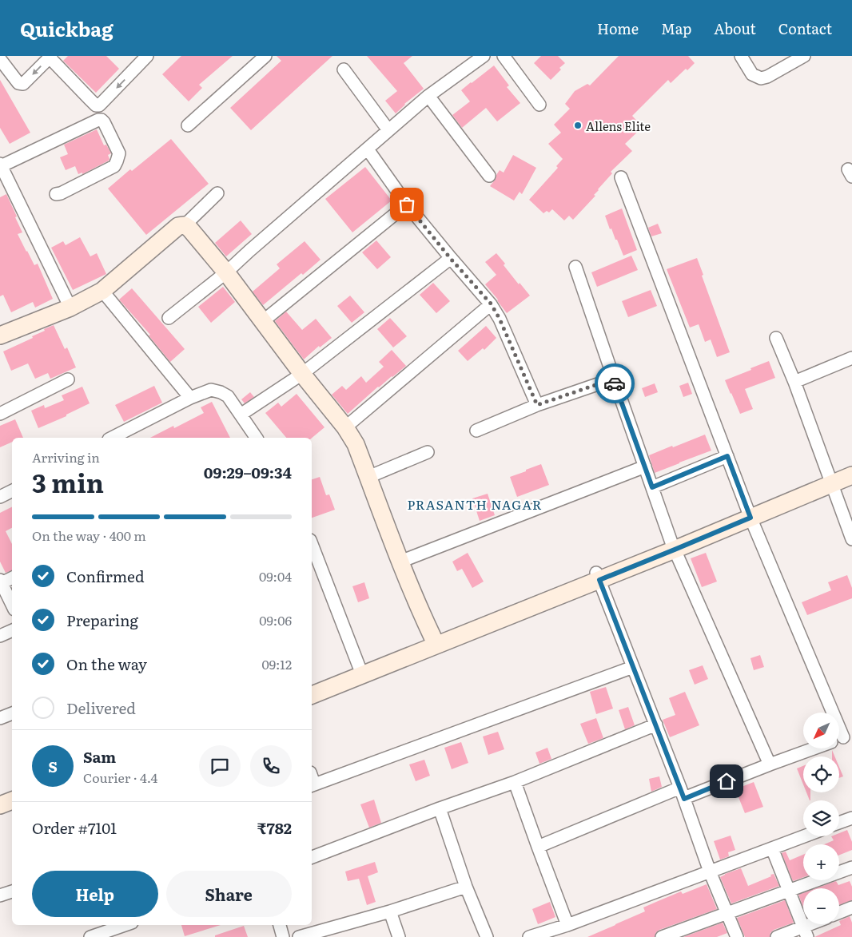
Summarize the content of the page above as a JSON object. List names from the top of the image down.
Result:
{
  "districts": ["PRASANTH NAGAR"],
  "places": ["Allens Elite"],
  "north": "bottom left",
  "page": {
    "header": "Quickbag",
    "nav": [
      "Home",
      "Map",
      "About",
      "Contact"
    ],
    "heading": ["3 min", "Arriving in", "09:29–09:34"],
    "panel": [
      "Sam",
      "Courier · 4.4",
      "Order #7101",
      "₹782"
    ],
    "bar": "On the way · 400 m",
    "list": [
      ["Confirmed", "09:04"],
      ["Preparing", "09:06"],
      ["On the way", "09:12"],
      "Delivered"
    ],
    "map_buttons": ["+", "−"],
    "round": "S",
    "buttons": ["Help", "Share"]
  }
}
